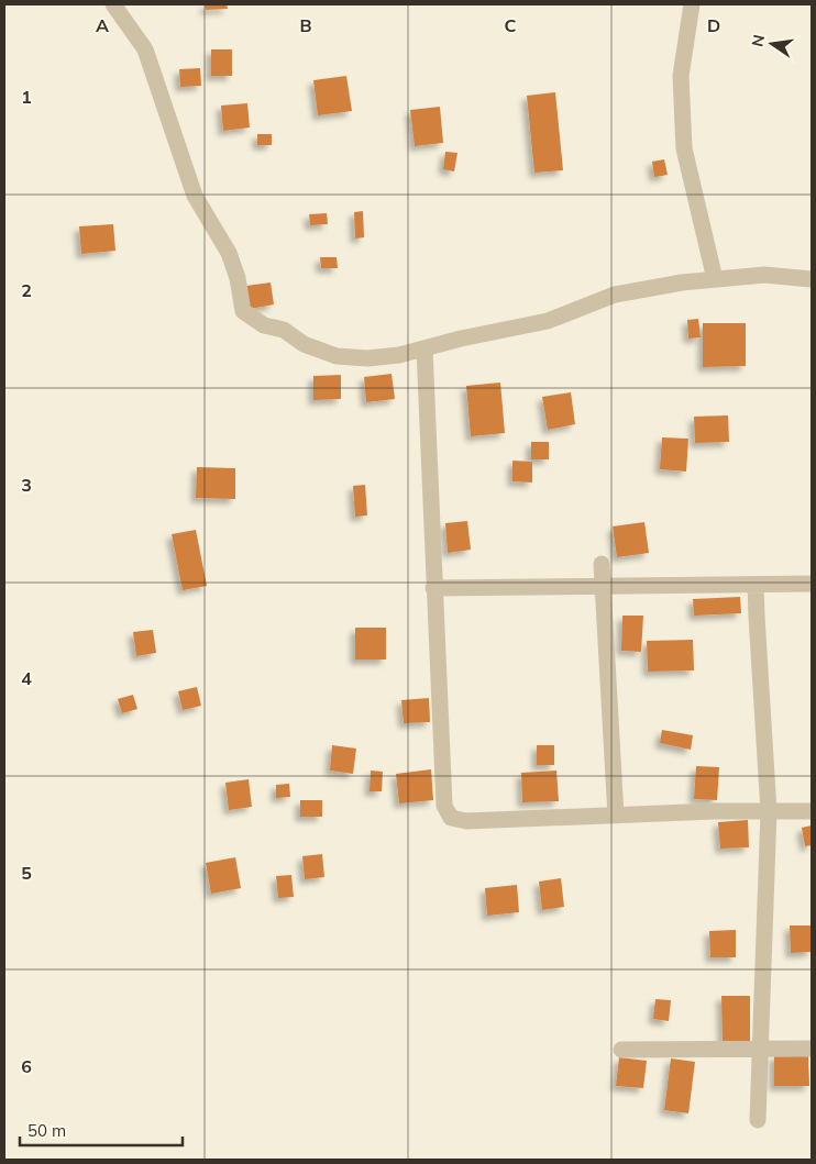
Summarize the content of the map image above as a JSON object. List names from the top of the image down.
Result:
{
  "scale_bar": "50 m",
  "north": "left",
  "grid": {
    "columns": [
      "A",
      "B",
      "C",
      "D"
    ],
    "rows": [
      "1",
      "2",
      "3",
      "4",
      "5",
      "6"
    ]
  }
}
